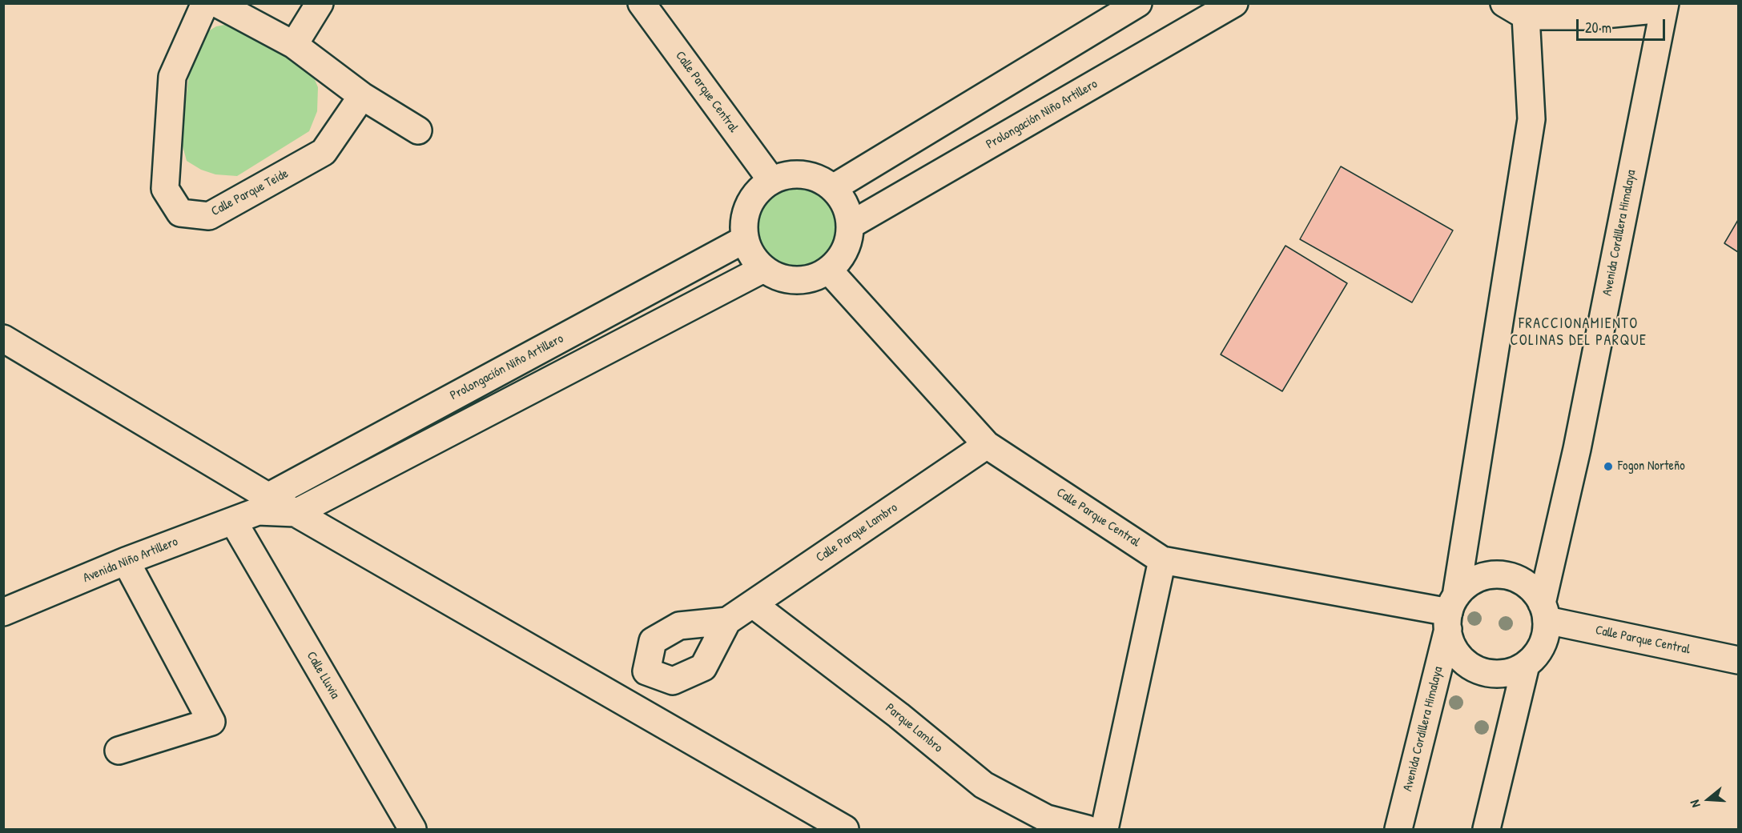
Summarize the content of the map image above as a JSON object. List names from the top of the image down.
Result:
{
  "streets": {
    "street": [
      "Calle Parque Central",
      "Prolongación Niño Artillero",
      "Calle Parque Teide",
      "Avenida Cordillera Himalaya",
      "Calle Parque Lambro",
      "Avenida Niño Artillero",
      "Calle Lluvia",
      "Parque Lambro"
    ]
  },
  "crossings": [
    ["Calle Parque Central", "Prolongación Niño Artillero"],
    ["Calle Parque Central", "Avenida Cordillera Himalaya"],
    ["Calle Parque Central", "Calle Parque Lambro"],
    ["Prolongación Niño Artillero", "Avenida Niño Artillero"],
    ["Calle Parque Lambro", "Parque Lambro"],
    ["Avenida Niño Artillero", "Calle Lluvia"]
  ],
  "districts": ["FRACCIONAMIENTO COLINAS DEL PARQUE"],
  "places": ["Fogon Norteño"],
  "scale_bar": "20 m",
  "north": "left"
}
